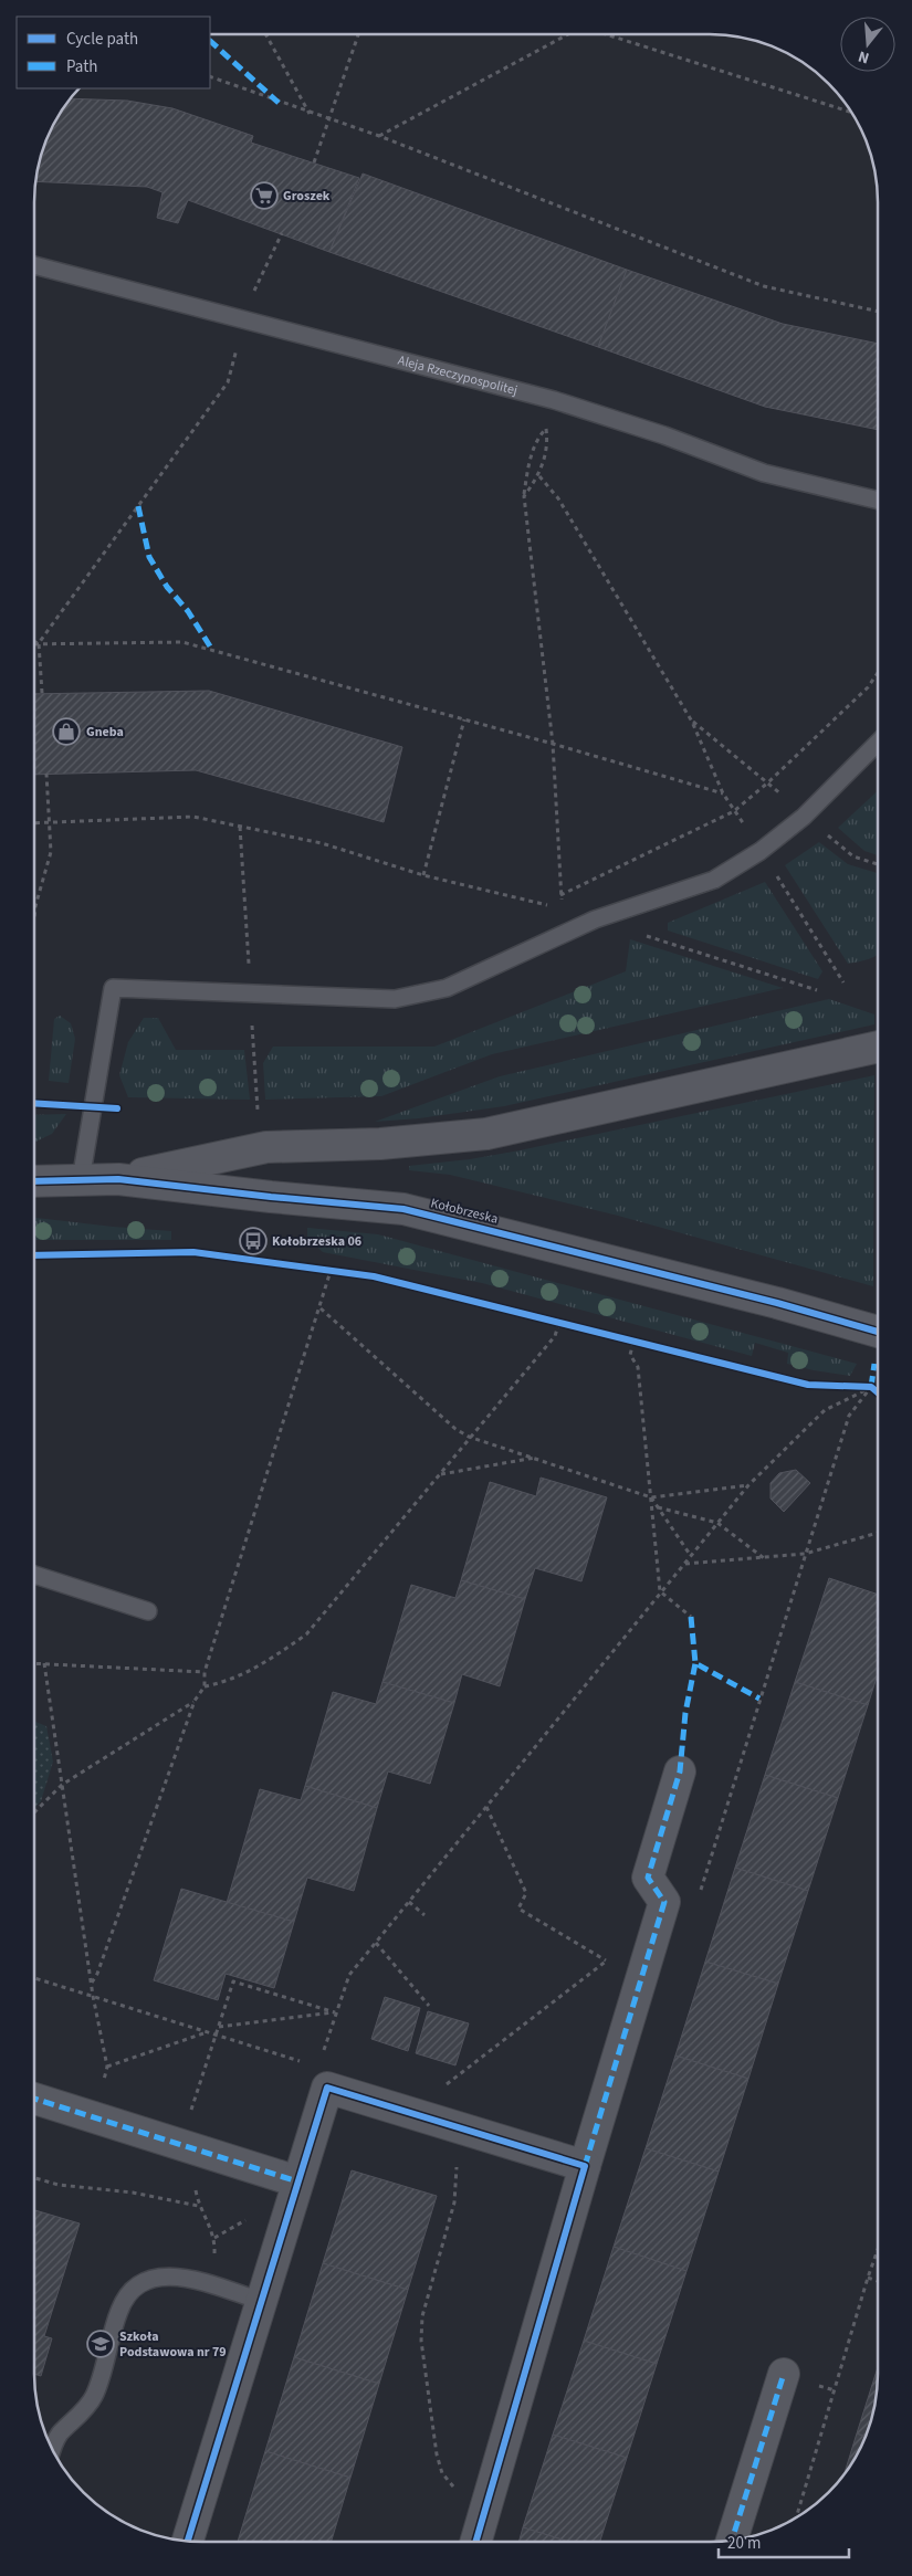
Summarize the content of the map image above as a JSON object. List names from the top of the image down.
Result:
{
  "streets": {
    "street": ["Kołobrzeska"],
    "lane": ["Aleja Rzeczypospolitej"]
  },
  "places": {
    "supermarket": ["Groszek"],
    "shop": ["Gneba"],
    "bus stop": ["Kołobrzeska 06"],
    "school or university": ["Szkoła Podstawowa nr 79"]
  },
  "legend": ["Cycle path", "Path"],
  "scale_bar": "20 m",
  "north": "bottom"
}
